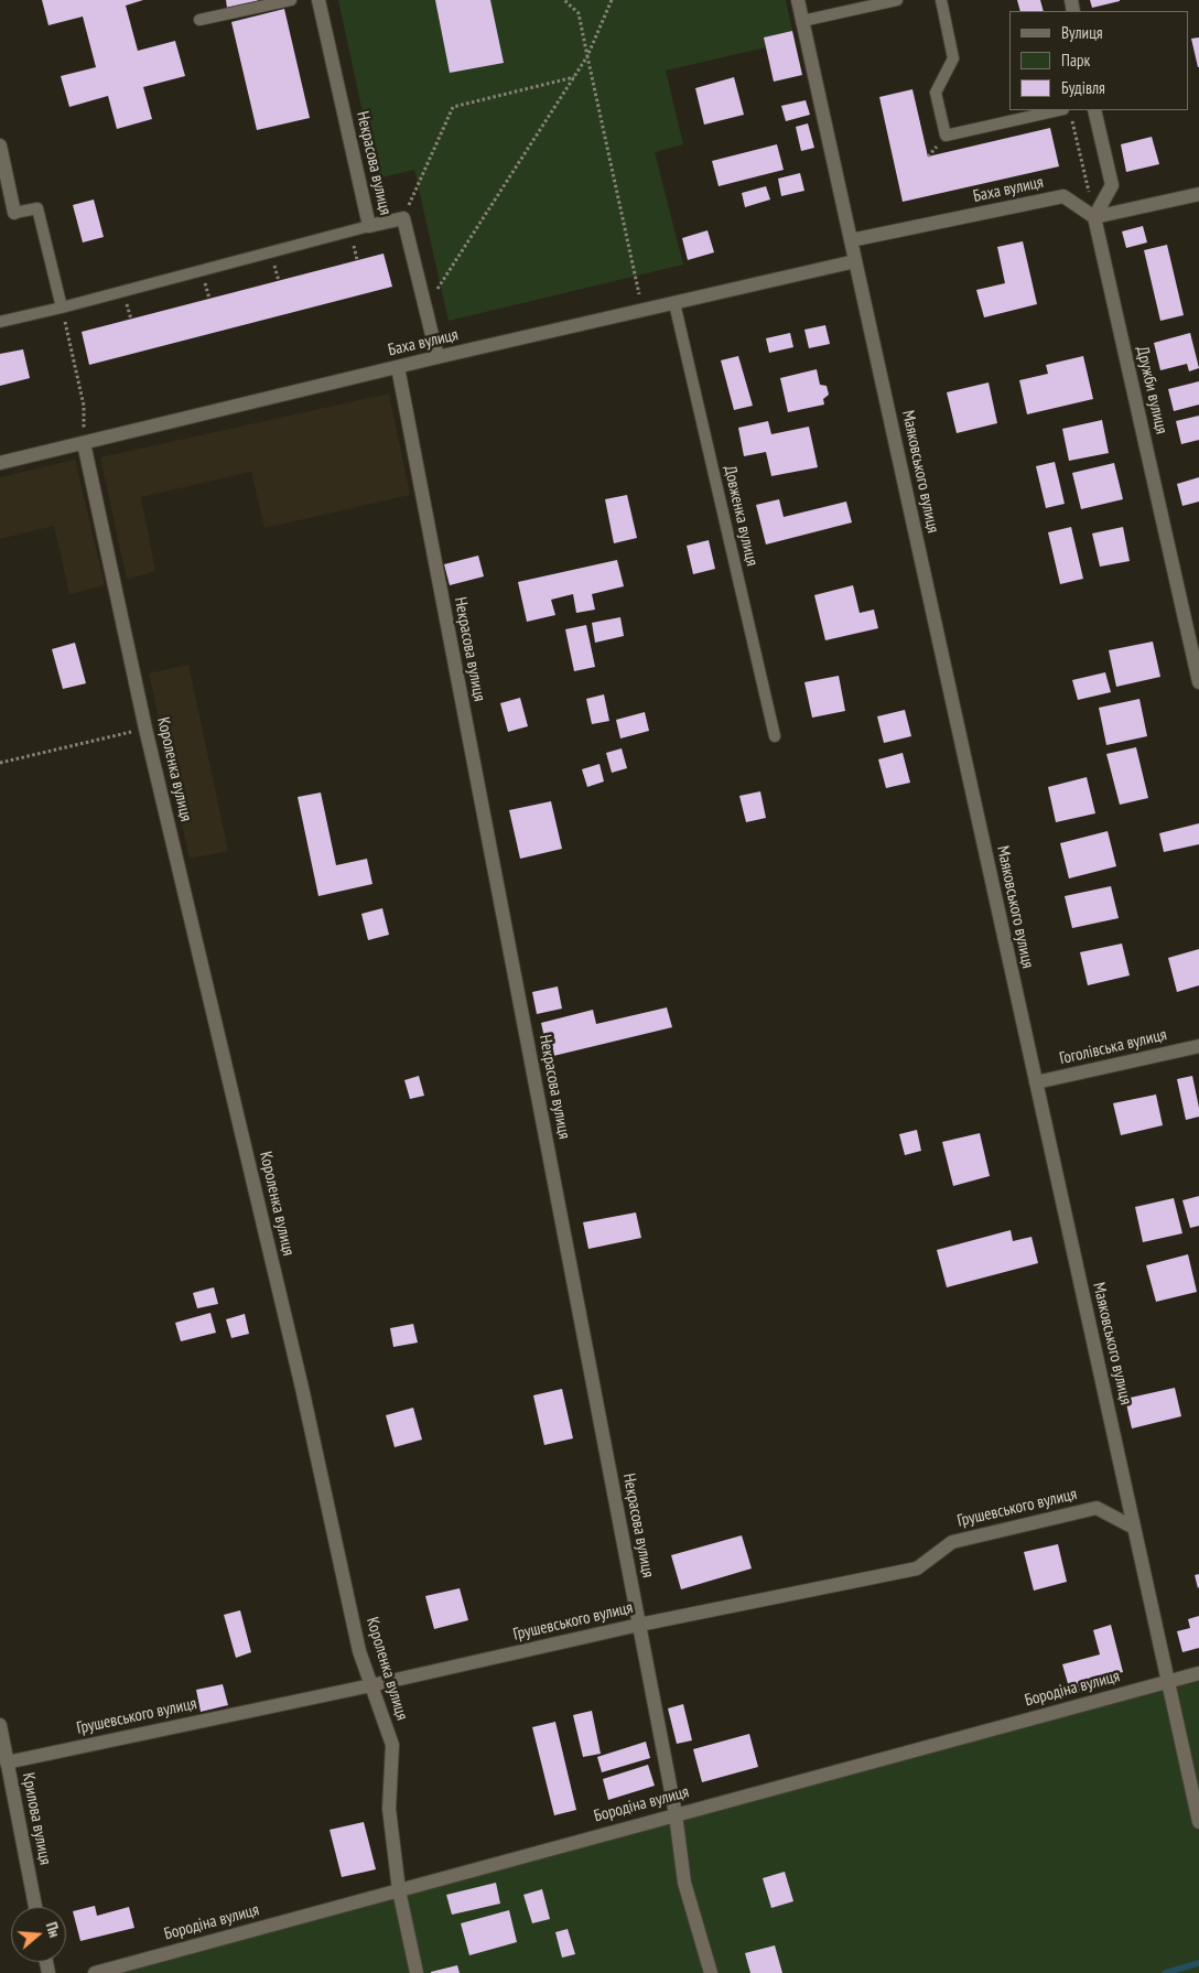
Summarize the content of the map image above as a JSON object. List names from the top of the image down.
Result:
{
  "streets": {
    "street": [
      "Некрасова вулиця",
      "Баха вулиця",
      "Дружби вулиця",
      "Маяковського вулиця",
      "Короленка вулиця",
      "Гоголівська вулиця",
      "Грушевського вулиця",
      "Бородіна вулиця",
      "Крилова вулиця"
    ],
    "lane": ["Довженка вулиця"]
  },
  "crossings": [
    ["Некрасова вулиця", "Баха вулиця"],
    ["Некрасова вулиця", "Грушевського вулиця"],
    ["Некрасова вулиця", "Бородіна вулиця"],
    ["Баха вулиця", "Дружби вулиця"],
    ["Баха вулиця", "Маяковського вулиця"],
    ["Баха вулиця", "Довженка вулиця"],
    ["Баха вулиця", "Короленка вулиця"],
    ["Маяковського вулиця", "Гоголівська вулиця"],
    ["Маяковського вулиця", "Грушевського вулиця"],
    ["Маяковського вулиця", "Бородіна вулиця"],
    ["Короленка вулиця", "Грушевського вулиця"],
    ["Короленка вулиця", "Бородіна вулиця"],
    ["Грушевського вулиця", "Крилова вулиця"]
  ],
  "legend": ["Вулиця", "Парк", "Будівля"],
  "north": "right"
}
